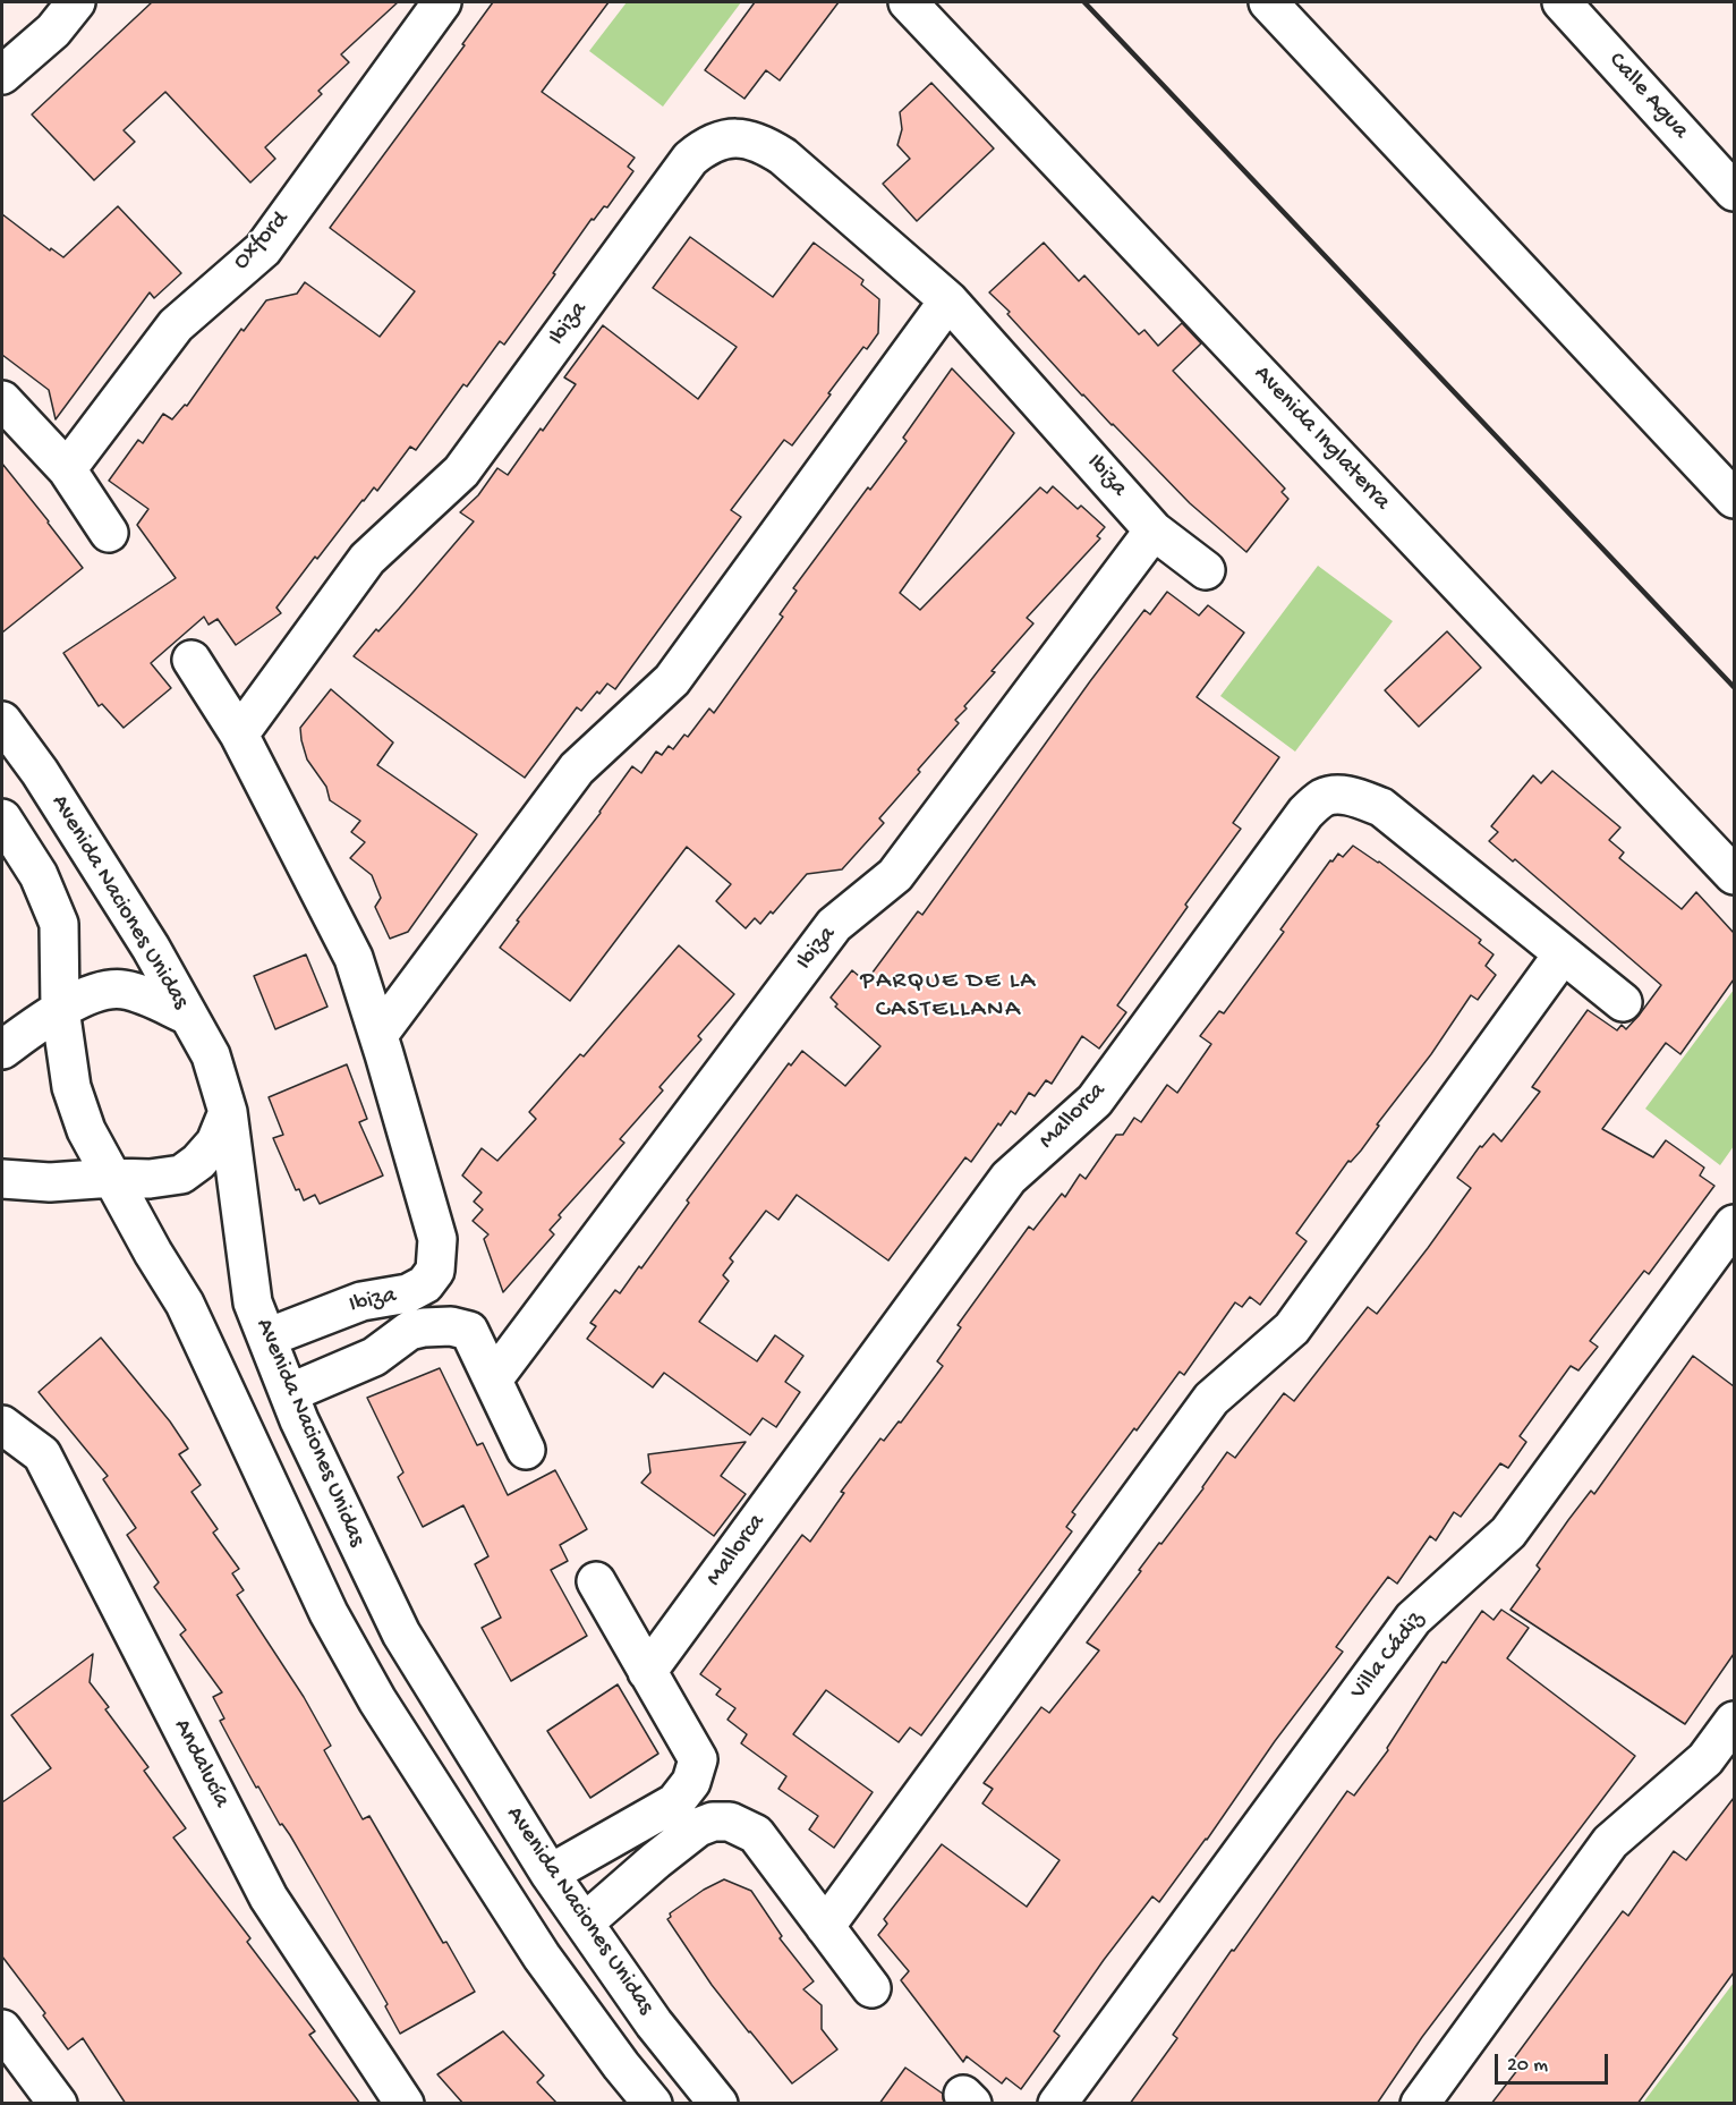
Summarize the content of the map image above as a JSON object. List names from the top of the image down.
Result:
{
  "streets": {
    "street": [
      "Calle Agua",
      "Oxford",
      "Ibiza",
      "Avenida Inglaterra",
      "Avenida Naciones Unidas",
      "Mallorca",
      "Villa Cádiz",
      "Andalucía"
    ]
  },
  "crossings": [
    ["Ibiza", "Avenida Naciones Unidas"]
  ],
  "districts": ["PARQUE DE LA CASTELLANA"],
  "scale_bar": "20 m"
}
